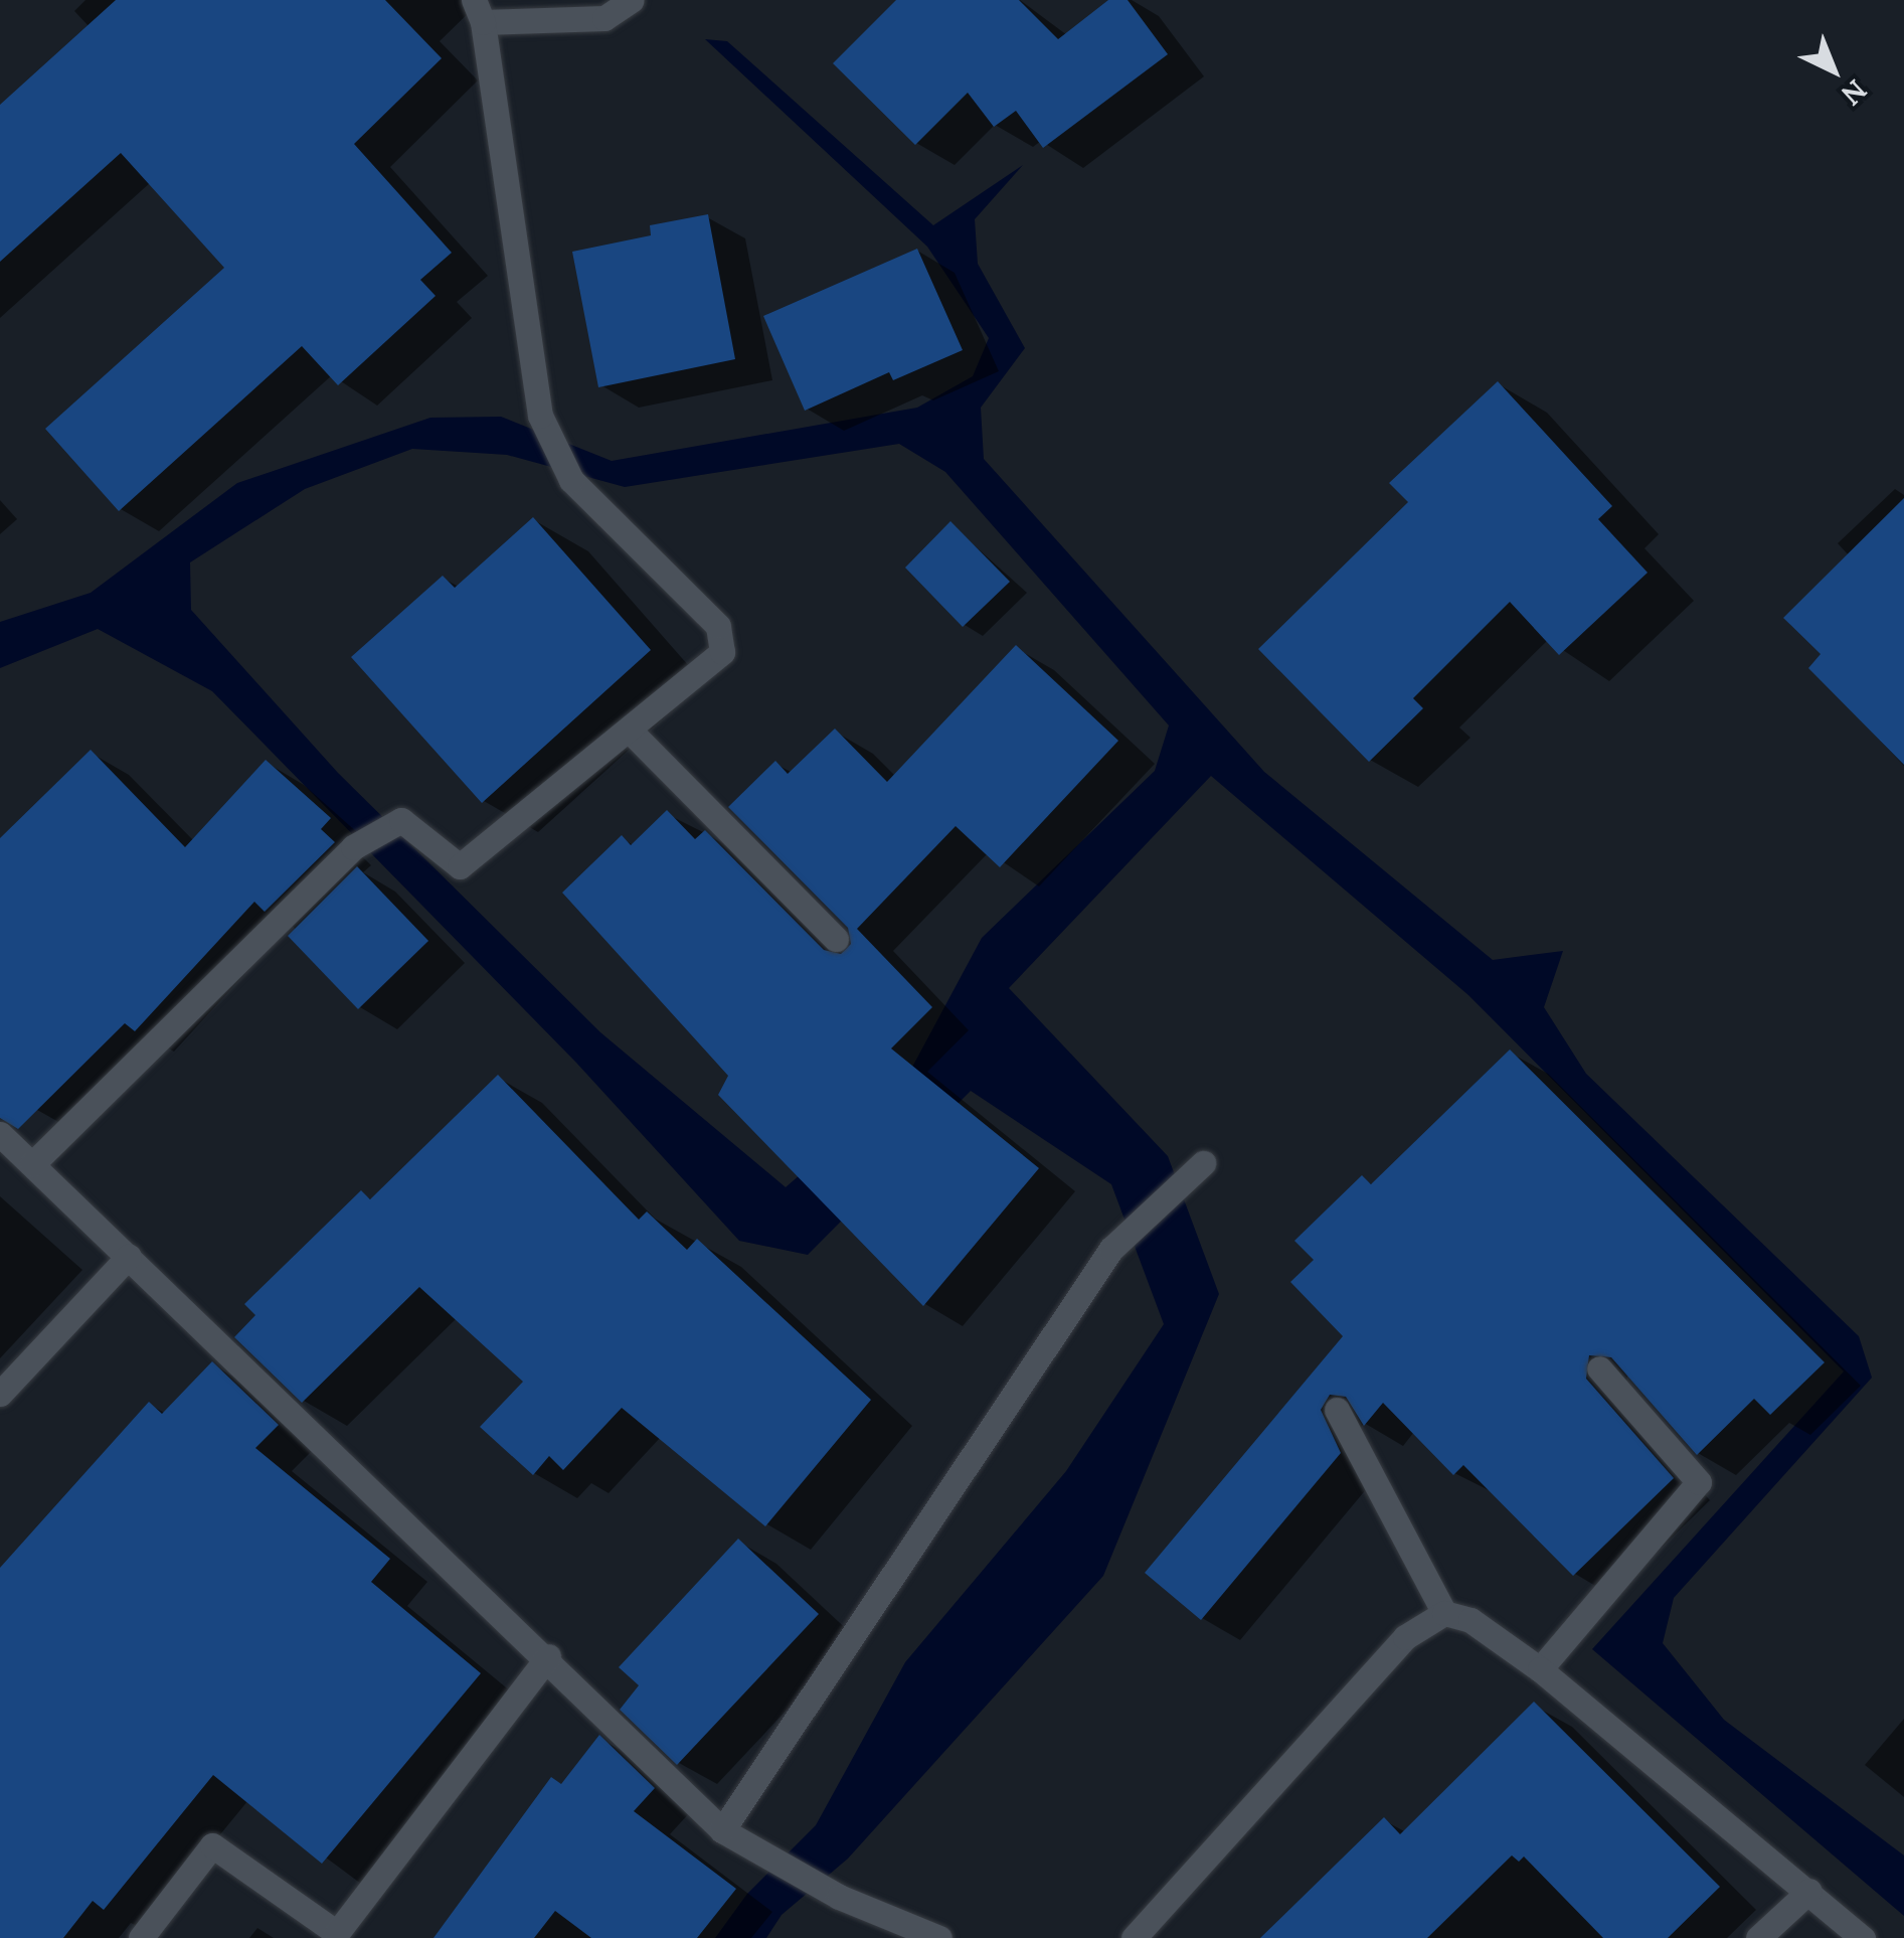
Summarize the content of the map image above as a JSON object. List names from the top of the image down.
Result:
{
  "north": "bottom right"
}
